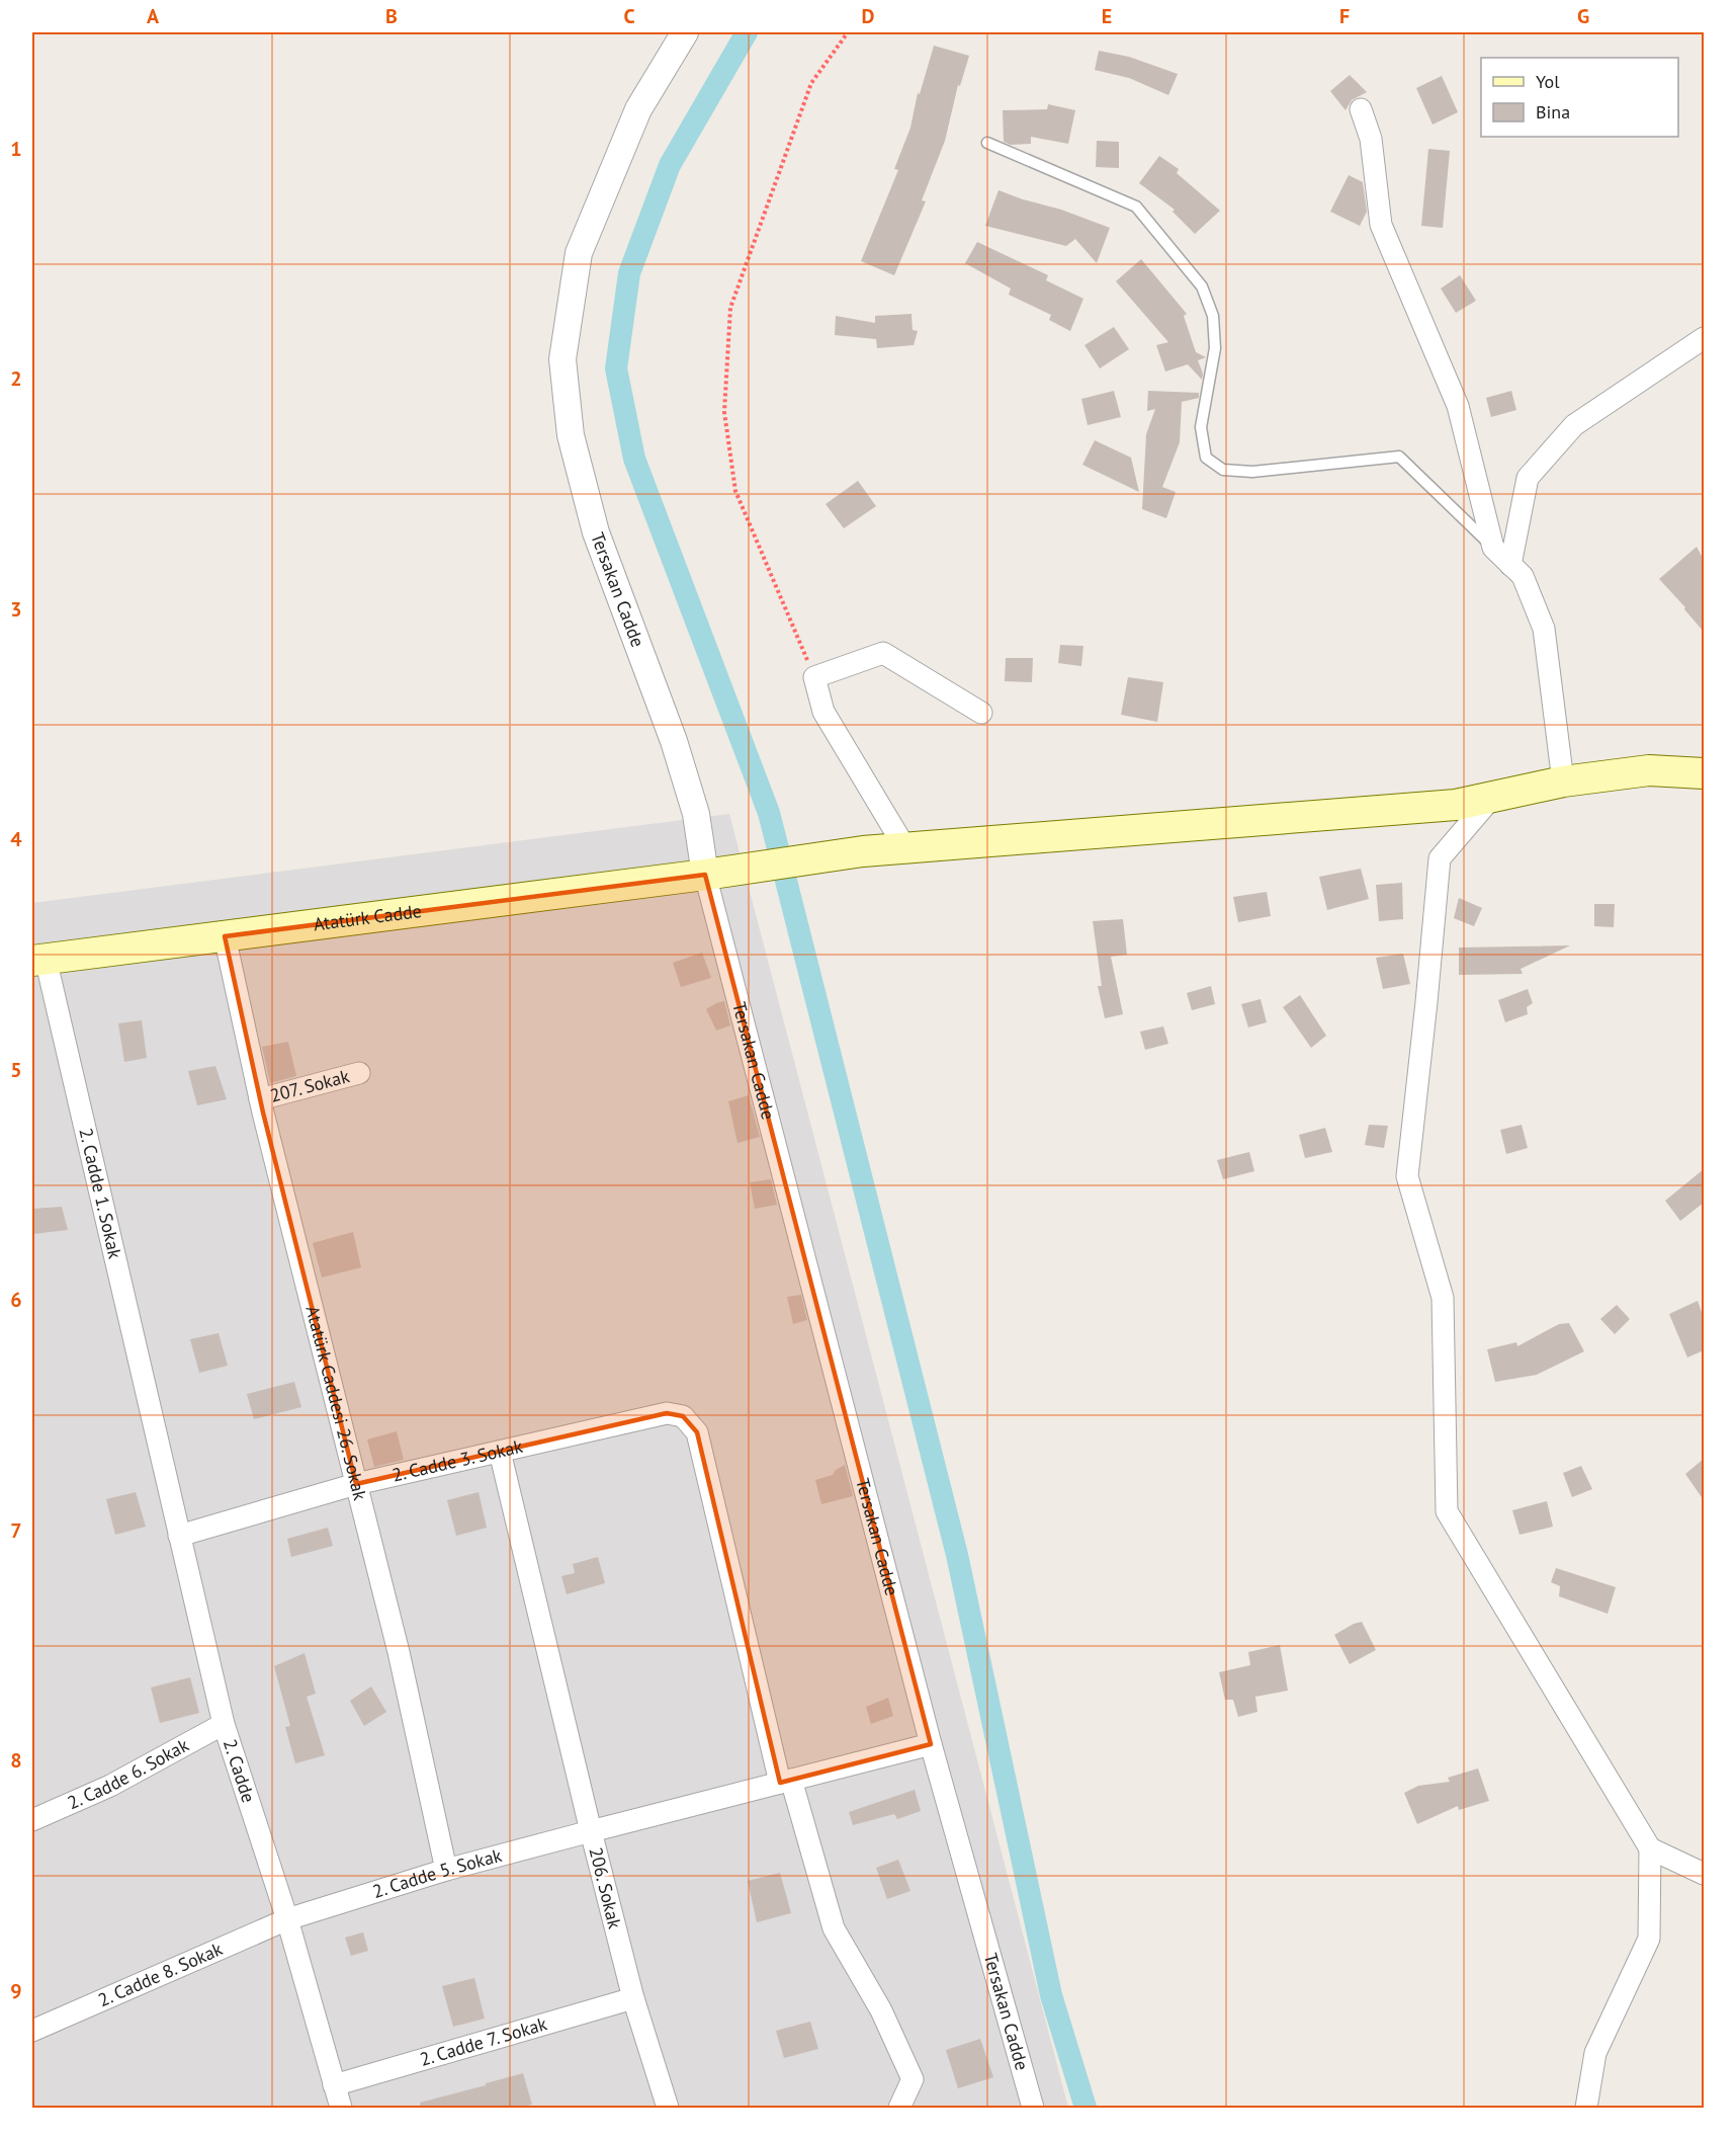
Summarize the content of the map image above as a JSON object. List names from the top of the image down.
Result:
{
  "streets": {
    "main road": ["Atatürk Cadde"],
    "street": [
      "Tersakan Cadde",
      "207. Sokak",
      "2. Cadde 1. Sokak",
      "Atatürk Caddesi 26. Sokak",
      "2. Cadde 3. Sokak",
      "2. Cadde",
      "2. Cadde 6. Sokak",
      "2. Cadde 5. Sokak",
      "206. Sokak",
      "2. Cadde 8. Sokak",
      "2. Cadde 7. Sokak"
    ]
  },
  "crossings": [
    ["Tersakan Cadde", "Atatürk Cadde"],
    ["Tersakan Cadde", "206. Sokak"],
    ["Atatürk Cadde", "2. Cadde 1. Sokak"],
    ["Atatürk Cadde", "Atatürk Caddesi 26. Sokak"],
    ["207. Sokak", "Atatürk Caddesi 26. Sokak"],
    ["2. Cadde 1. Sokak", "2. Cadde"],
    ["Atatürk Caddesi 26. Sokak", "2. Cadde 3. Sokak"],
    ["Atatürk Caddesi 26. Sokak", "2. Cadde 5. Sokak"],
    ["2. Cadde 3. Sokak", "2. Cadde"],
    ["2. Cadde 3. Sokak", "206. Sokak"],
    ["2. Cadde", "2. Cadde 6. Sokak"],
    ["2. Cadde", "2. Cadde 5. Sokak"],
    ["2. Cadde", "2. Cadde 8. Sokak"],
    ["2. Cadde", "2. Cadde 7. Sokak"],
    ["2. Cadde 5. Sokak", "206. Sokak"],
    ["2. Cadde 5. Sokak", "2. Cadde 8. Sokak"],
    ["206. Sokak", "2. Cadde 7. Sokak"]
  ],
  "legend": ["Yol", "Bina"],
  "grid": {
    "columns": [
      "A",
      "B",
      "C",
      "D",
      "E",
      "F",
      "G"
    ],
    "rows": [
      "1",
      "2",
      "3",
      "4",
      "5",
      "6",
      "7",
      "8",
      "9"
    ]
  }
}
